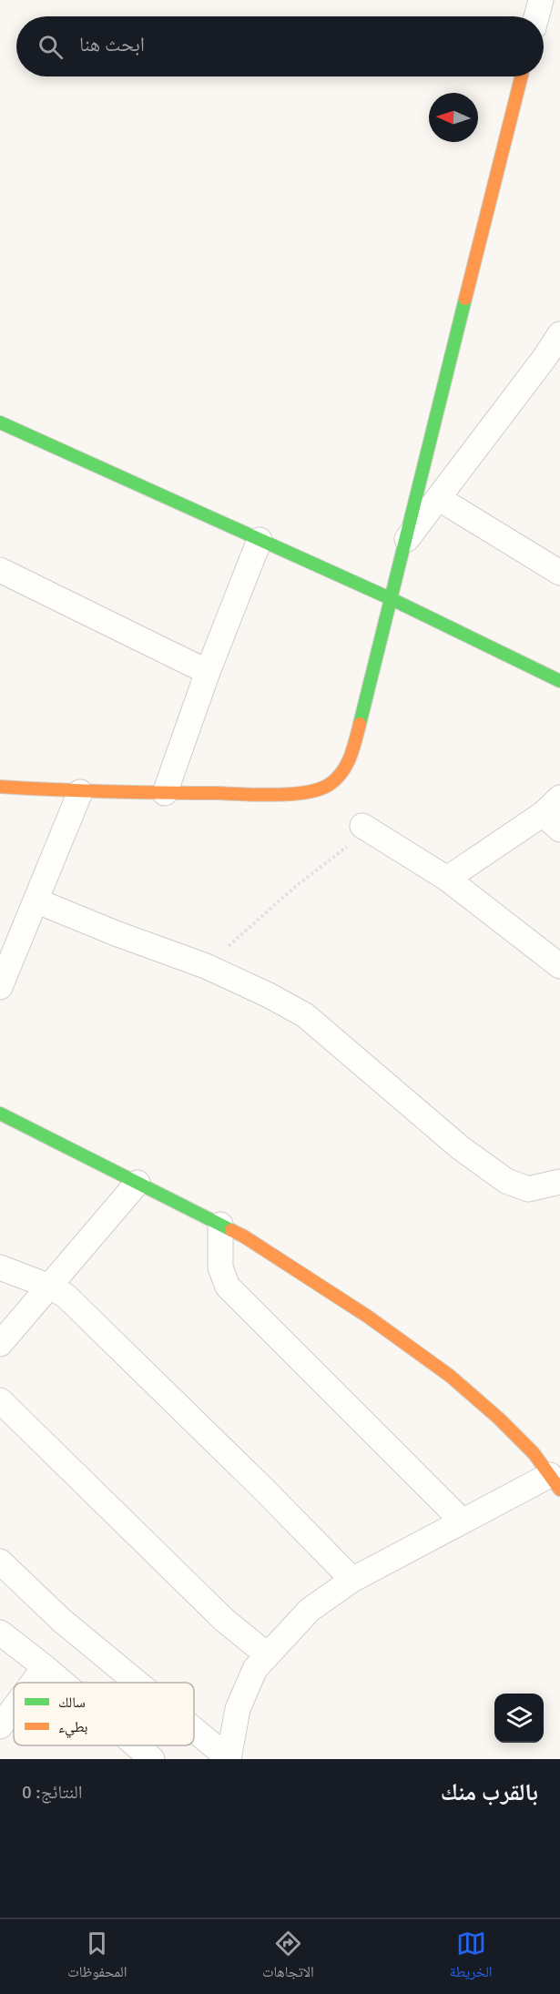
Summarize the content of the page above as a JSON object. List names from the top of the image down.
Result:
{
  "legend": ["سالك", "بطيء"],
  "north": "left",
  "page": {
    "search": "ابحث هنا",
    "heading": ["بالقرب منك", "النتائج: 0"],
    "nav": ["الخريطة", "الاتجاهات", "المحفوظات"]
  }
}
